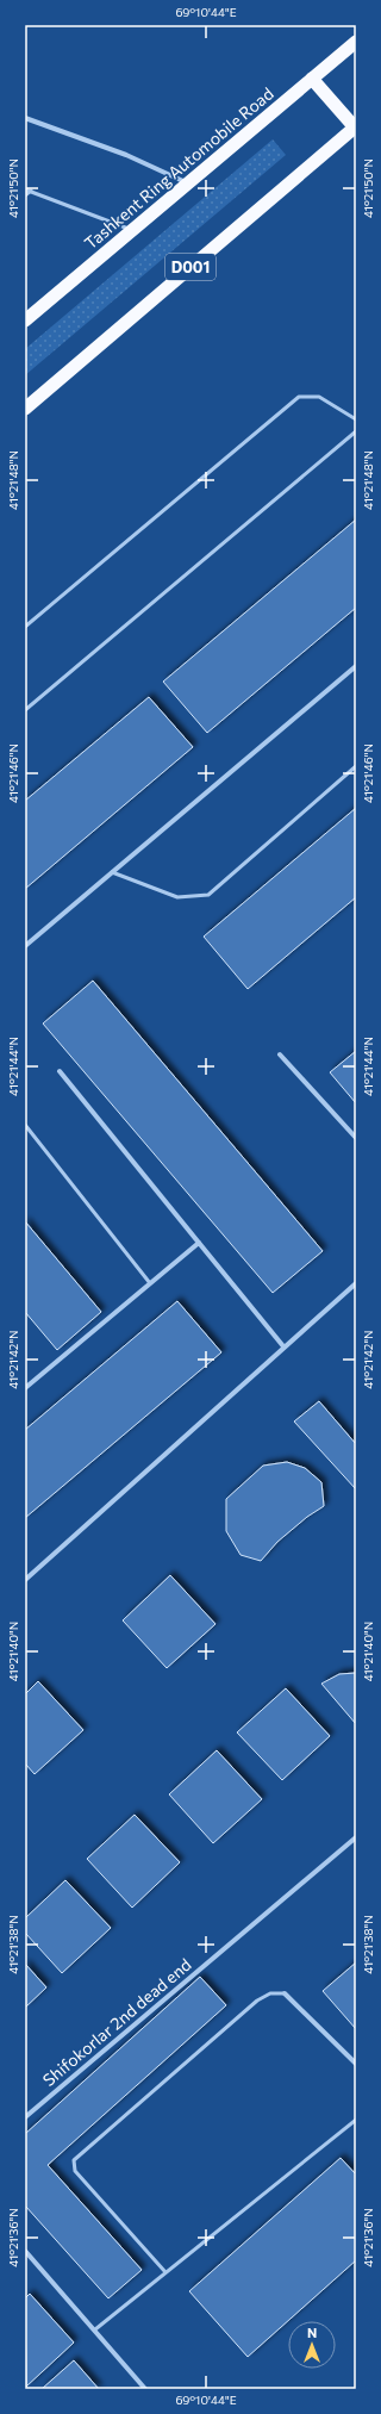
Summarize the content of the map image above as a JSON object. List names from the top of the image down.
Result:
{
  "streets": {
    "highway": ["Tashkent Ring Automobile Road", "D001"],
    "street": ["Shifokorlar 2nd dead end"]
  },
  "north": "top",
  "coordinates": [
    "69°10'44\"E",
    "41°21'50\"N",
    "41°21'48\"N",
    "41°21'46\"N",
    "41°21'44\"N",
    "41°21'42\"N",
    "41°21'40\"N",
    "41°21'38\"N",
    "41°21'36\"N"
  ]
}
